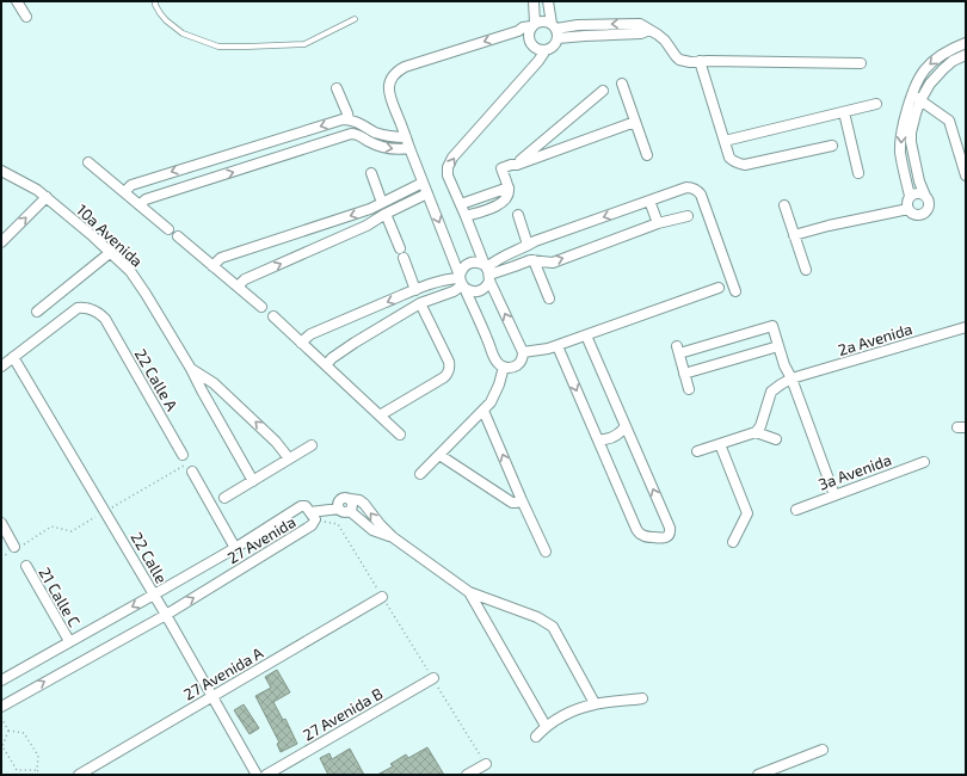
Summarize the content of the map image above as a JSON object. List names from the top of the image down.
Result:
{
  "streets": {
    "street": [
      "10a Avenida",
      "2a Avenida",
      "22 Calle A",
      "3a Avenida",
      "27 Avenida",
      "22 Calle",
      "21 Calle C",
      "27 Avenida A",
      "27 Avenida B"
    ]
  },
  "crossings": [
    ["22 Calle A", "22 Calle"],
    ["27 Avenida", "22 Calle"],
    ["27 Avenida", "21 Calle C"],
    ["22 Calle", "27 Avenida A"]
  ]
}
